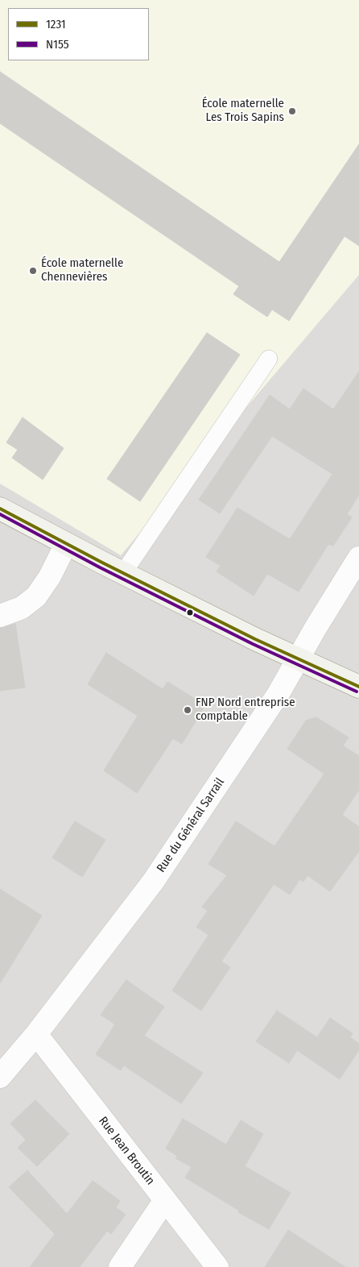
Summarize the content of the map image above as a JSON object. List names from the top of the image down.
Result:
{
  "streets": {
    "street": ["Rue du Général Sarrail", "Rue Jean Broutin"]
  },
  "crossings": [
    ["Rue du Général Sarrail", "Rue Jean Broutin"]
  ],
  "places": ["École maternelle Les Trois Sapins", "École maternelle Chennevières", "FNP Nord entreprise comptable"],
  "lines": ["transit line 1231", "transit line N155"],
  "legend": ["1231", "N155"]
}
